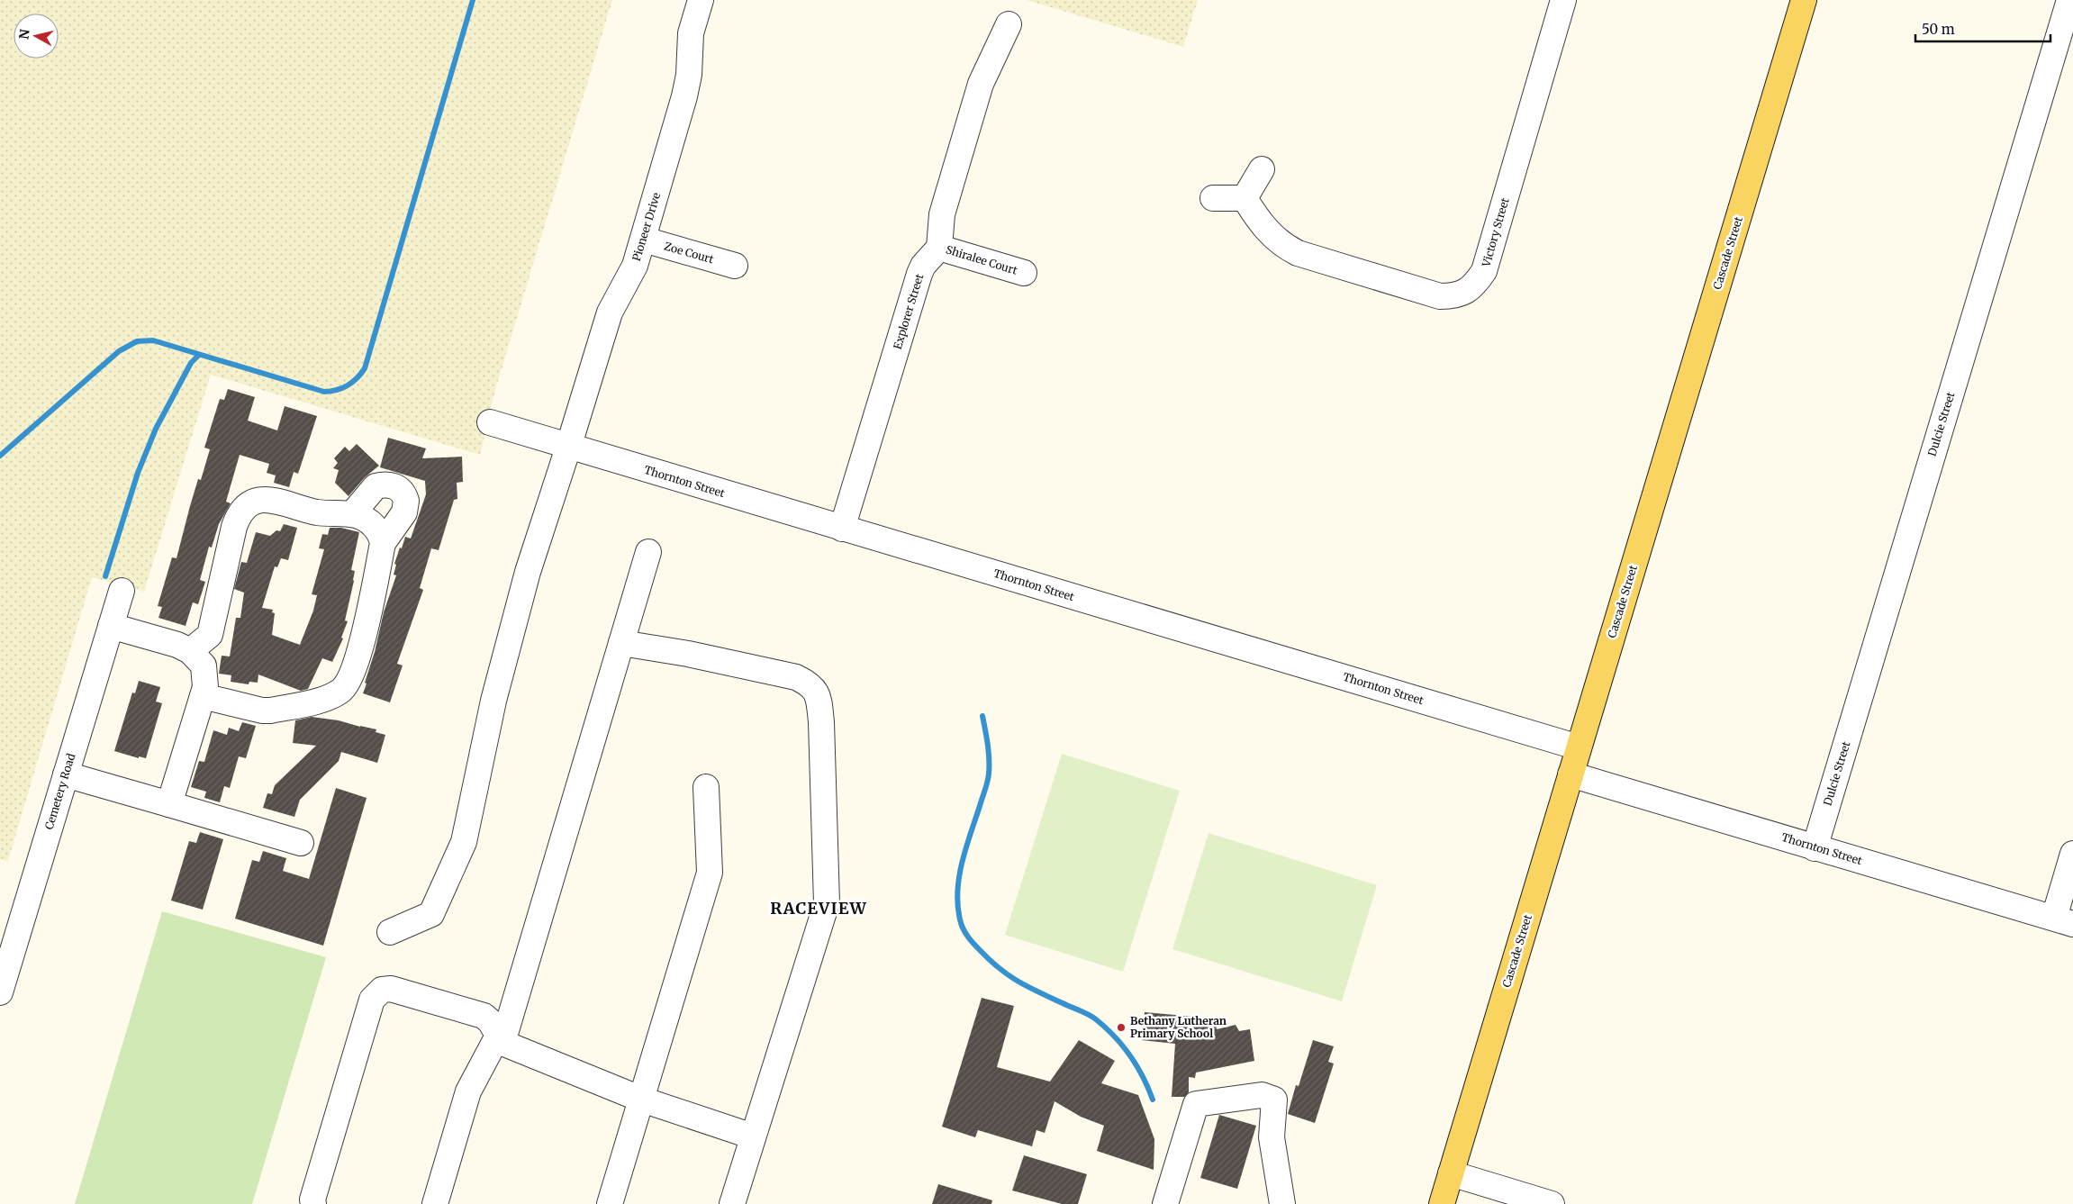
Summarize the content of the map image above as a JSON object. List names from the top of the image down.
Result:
{
  "streets": {
    "main road": ["Cascade Street"],
    "street": [
      "Pioneer Drive",
      "Victory Street",
      "Zoe Court",
      "Shiralee Court",
      "Explorer Street",
      "Dulcie Street",
      "Thornton Street",
      "Cemetery Road"
    ]
  },
  "crossings": [
    ["Pioneer Drive", "Zoe Court"],
    ["Pioneer Drive", "Thornton Street"],
    ["Cascade Street", "Thornton Street"],
    ["Shiralee Court", "Explorer Street"],
    ["Explorer Street", "Thornton Street"],
    ["Dulcie Street", "Thornton Street"]
  ],
  "districts": ["RACEVIEW"],
  "places": ["Bethany Lutheran Primary School"],
  "scale_bar": "50 m",
  "north": "left"
}
